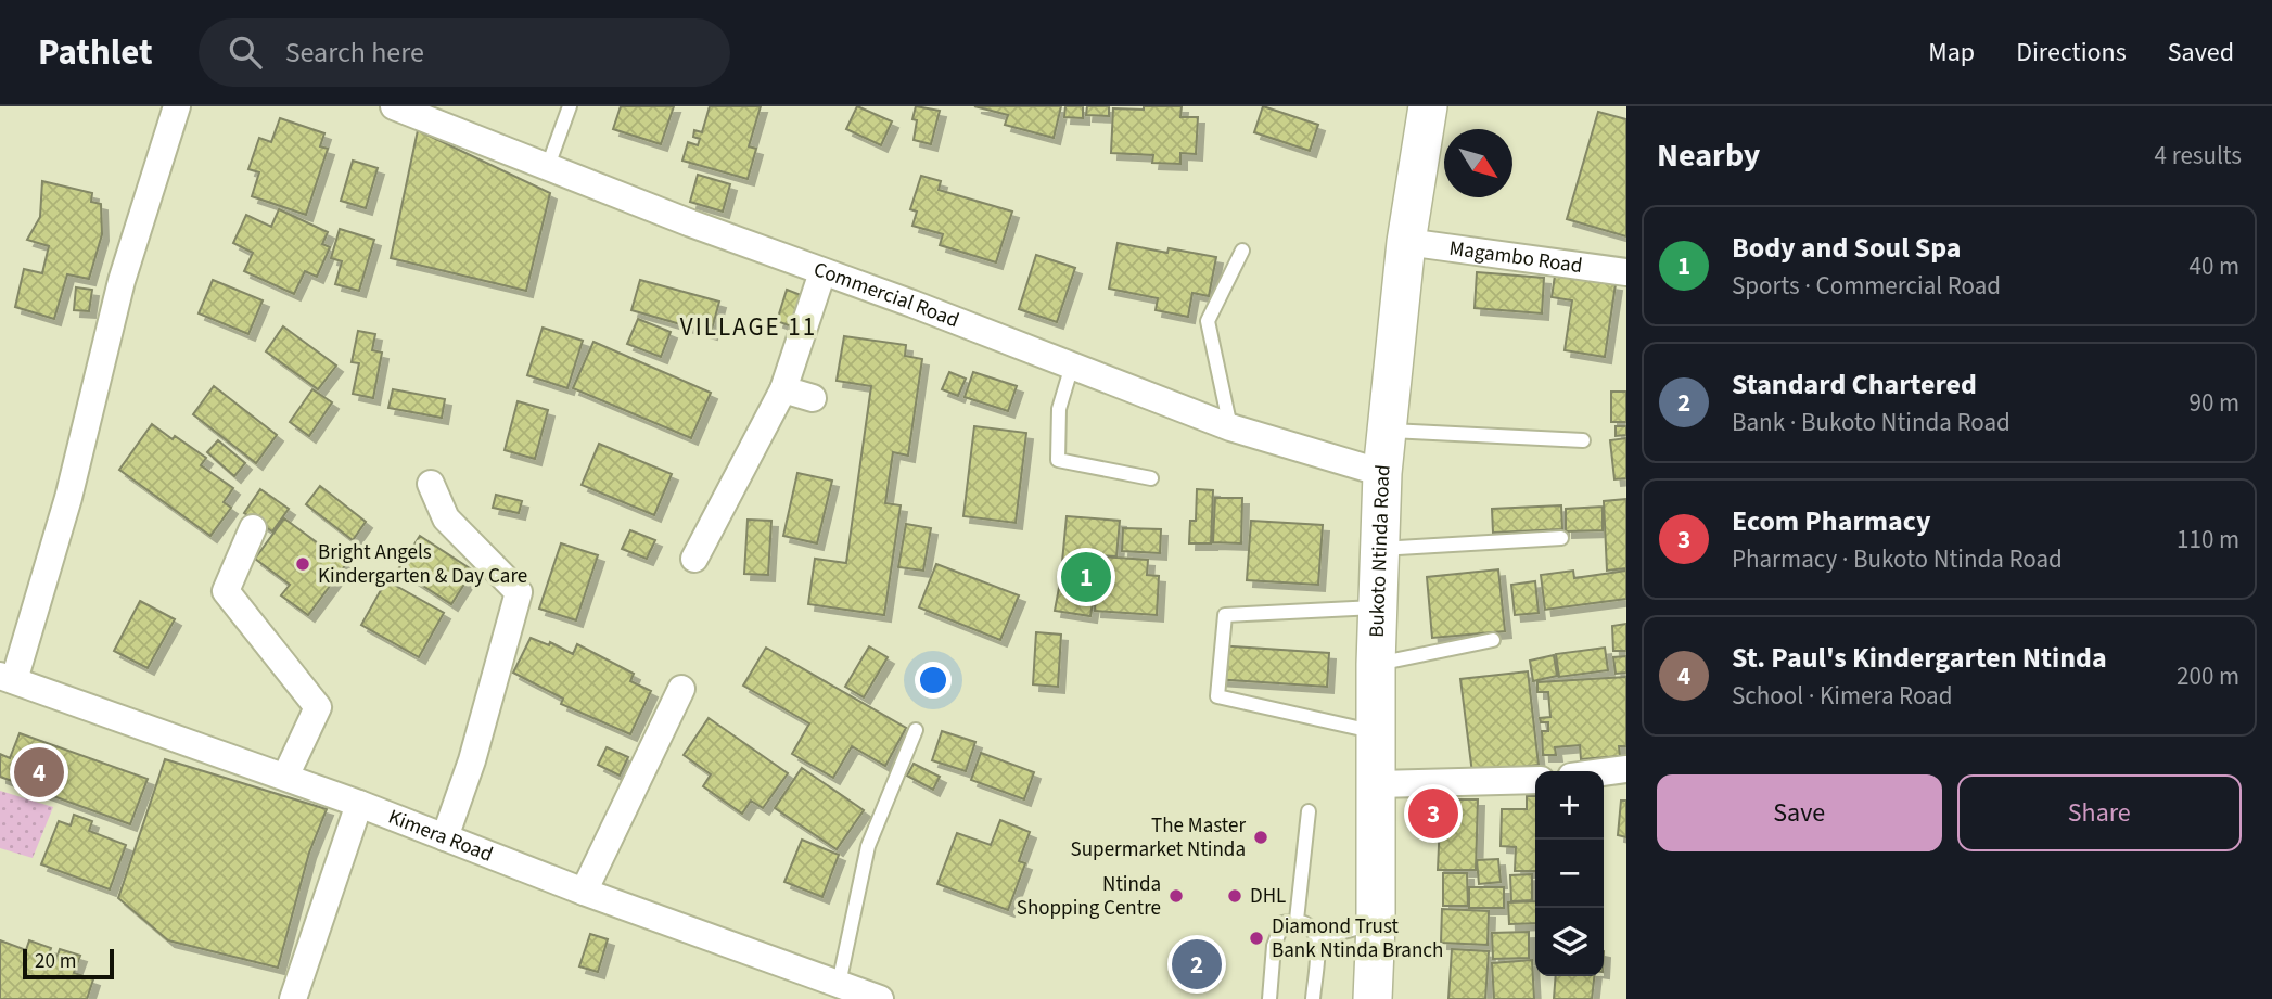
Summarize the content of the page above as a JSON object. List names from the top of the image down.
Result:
{
  "streets": {
    "main road": ["Bukoto Ntinda Road"],
    "street": ["Magambo Road", "Commercial Road", "Kimera Road"]
  },
  "crossings": [
    ["Magambo Road", "Bukoto Ntinda Road"],
    ["Commercial Road", "Bukoto Ntinda Road"]
  ],
  "districts": ["VILLAGE 11"],
  "places": [
    "Bright Angels Kindergarten & Day Care",
    "The Master Supermarket Ntinda",
    "Ntinda Shopping Centre",
    "DHL",
    "Diamond Trust Bank Ntinda Branch"
  ],
  "scale_bar": "20 m",
  "north": "bottom right",
  "page": {
    "header": "Pathlet",
    "search": "Search here",
    "nav": ["Map", "Directions", "Saved"],
    "heading": ["Nearby", "4 results"],
    "list": [
      {
        "mark": "1",
        "name": "Body and Soul Spa",
        "note": "Sports · Commercial Road",
        "value": "40 m"
      },
      {
        "mark": "2",
        "name": "Standard Chartered",
        "note": "Bank · Bukoto Ntinda Road",
        "value": "90 m"
      },
      {
        "mark": "3",
        "name": "Ecom Pharmacy",
        "note": "Pharmacy · Bukoto Ntinda Road",
        "value": "110 m"
      },
      {
        "mark": "4",
        "name": "St. Paul's Kindergarten Ntinda",
        "note": "School · Kimera Road",
        "value": "200 m"
      }
    ],
    "pins": [
      "1",
      "4",
      "3",
      "2"
    ],
    "buttons": ["Save", "Share"],
    "map_buttons": ["+", "−"],
    "scale": "20 m"
  }
}
